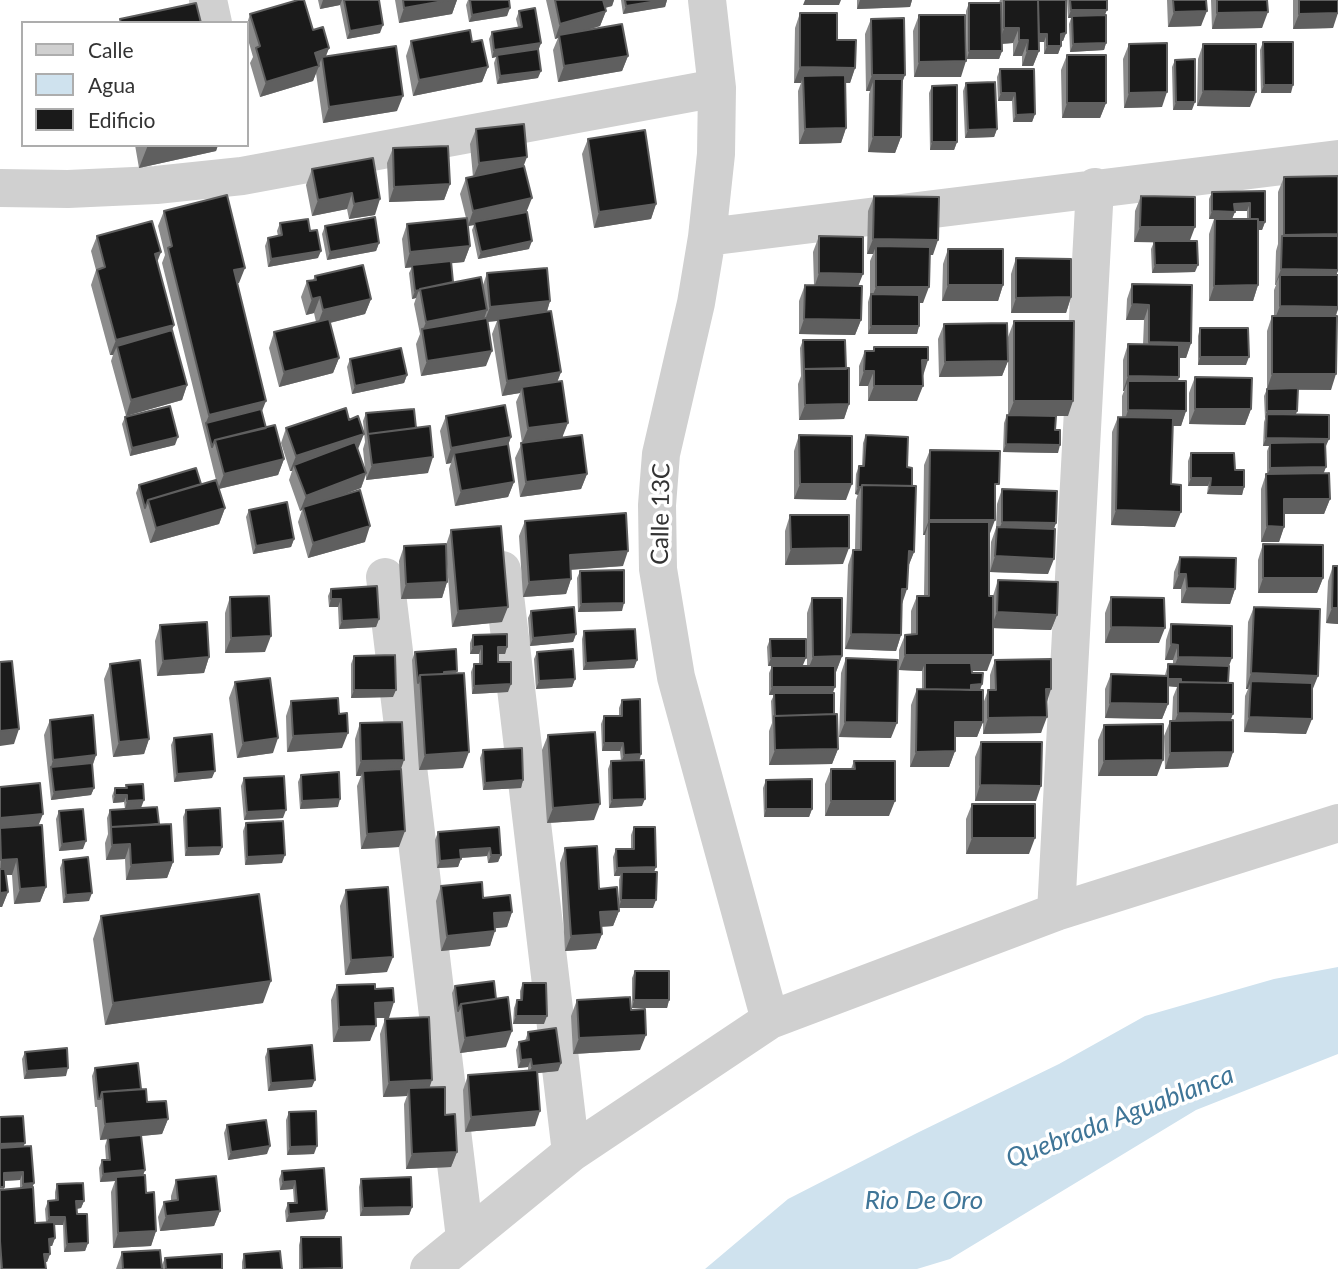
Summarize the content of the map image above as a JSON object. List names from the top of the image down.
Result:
{
  "streets": {
    "street": ["Calle 13C"]
  },
  "water": ["Quebrada Aguablanca", "Rio De Oro"],
  "legend": ["Calle", "Agua", "Edificio"]
}
